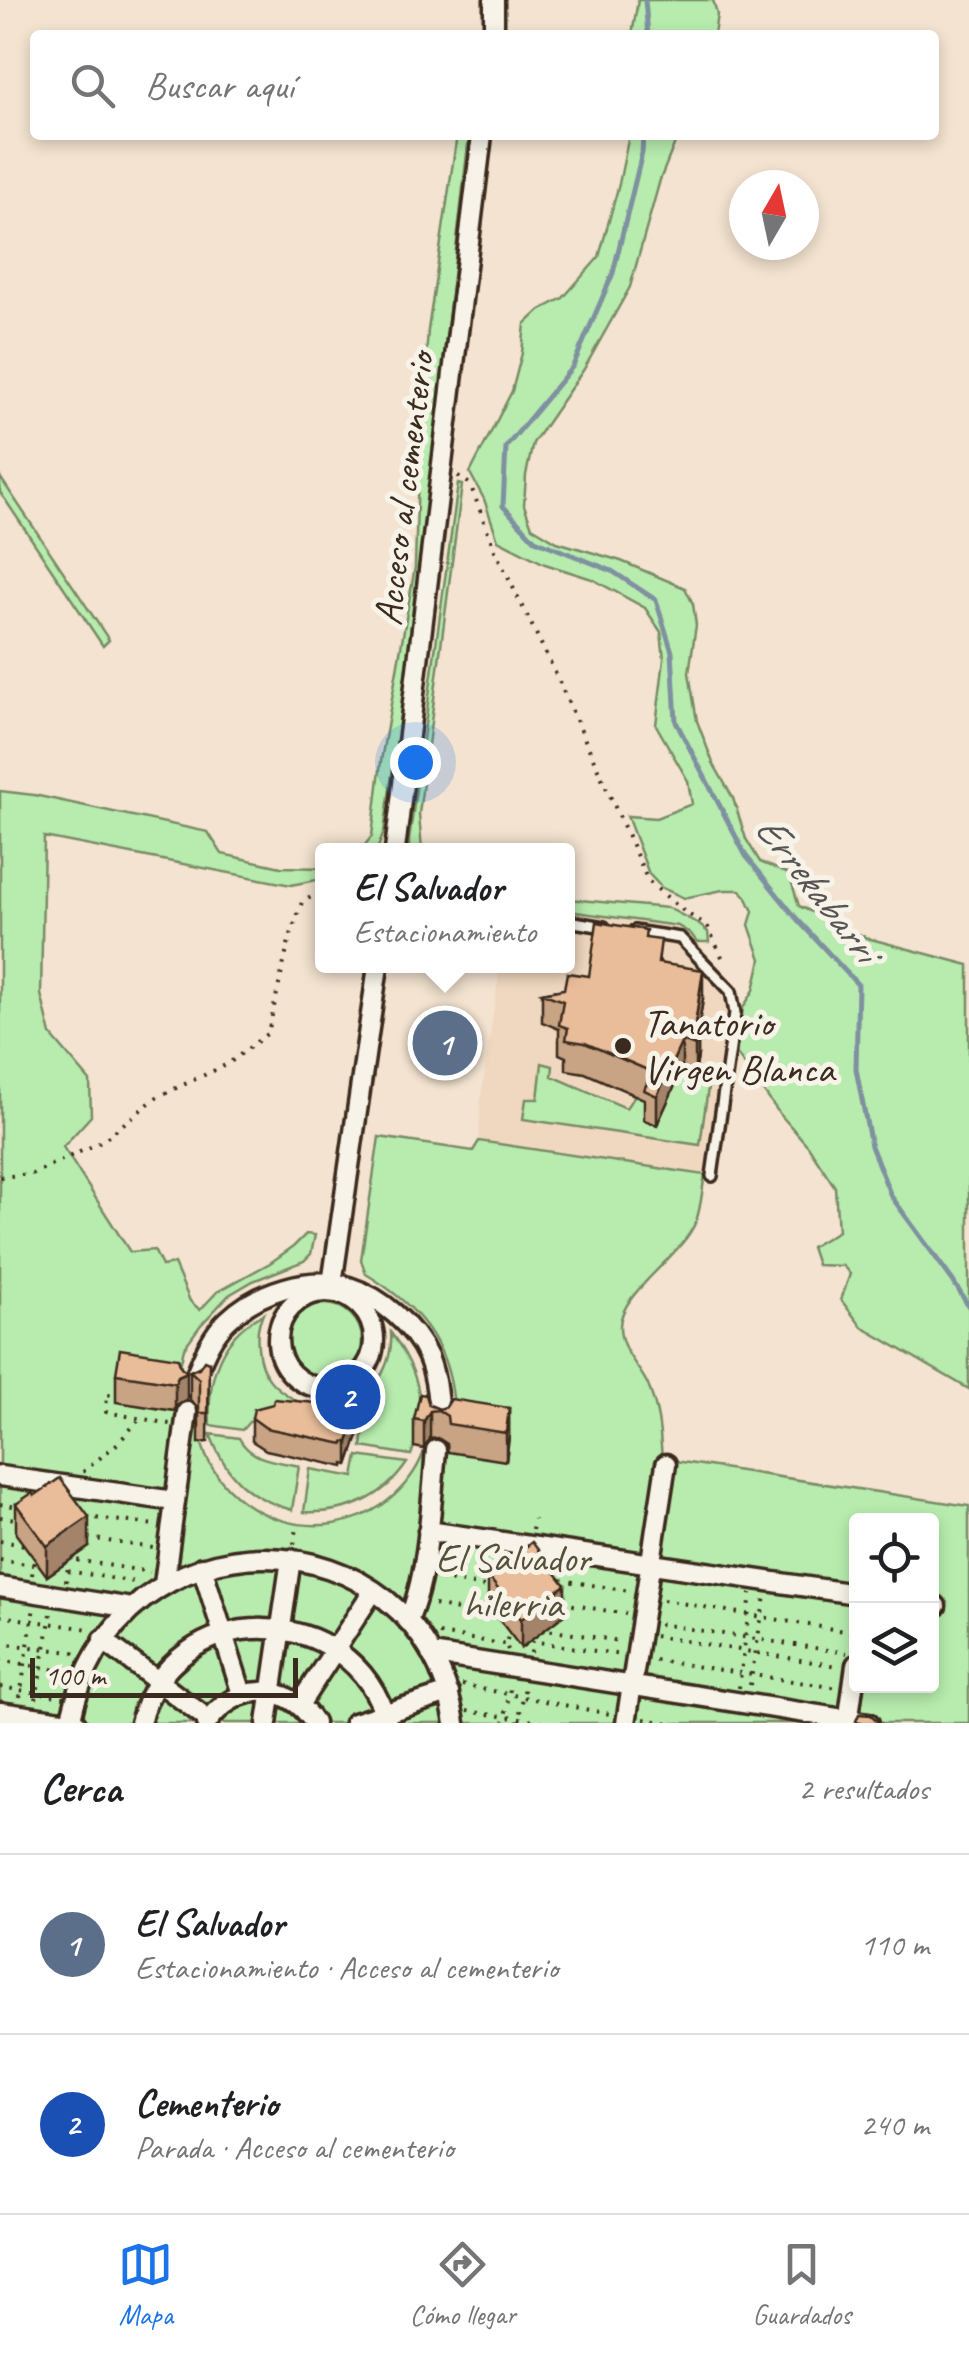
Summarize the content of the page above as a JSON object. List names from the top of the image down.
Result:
{
  "streets": {
    "street": ["Acceso al cementerio"]
  },
  "water": ["Errekabarri"],
  "parks": ["El Salvador hilerria"],
  "places": ["Tanatorio Virgen Blanca"],
  "scale_bar": "100 m",
  "north": "top",
  "page": {
    "search": "Buscar aquí",
    "popup": ["El Salvador", "Estacionamiento"],
    "pins": ["1", "2"],
    "scale": "100 m",
    "heading": ["Cerca", "2 resultados"],
    "list": [
      {
        "mark": "1",
        "name": "El Salvador",
        "note": "Estacionamiento · Acceso al cementerio",
        "value": "110 m"
      },
      {
        "mark": "2",
        "name": "Cementerio",
        "note": "Parada · Acceso al cementerio",
        "value": "240 m"
      }
    ],
    "nav": ["Mapa", "Cómo llegar", "Guardados"]
  }
}
